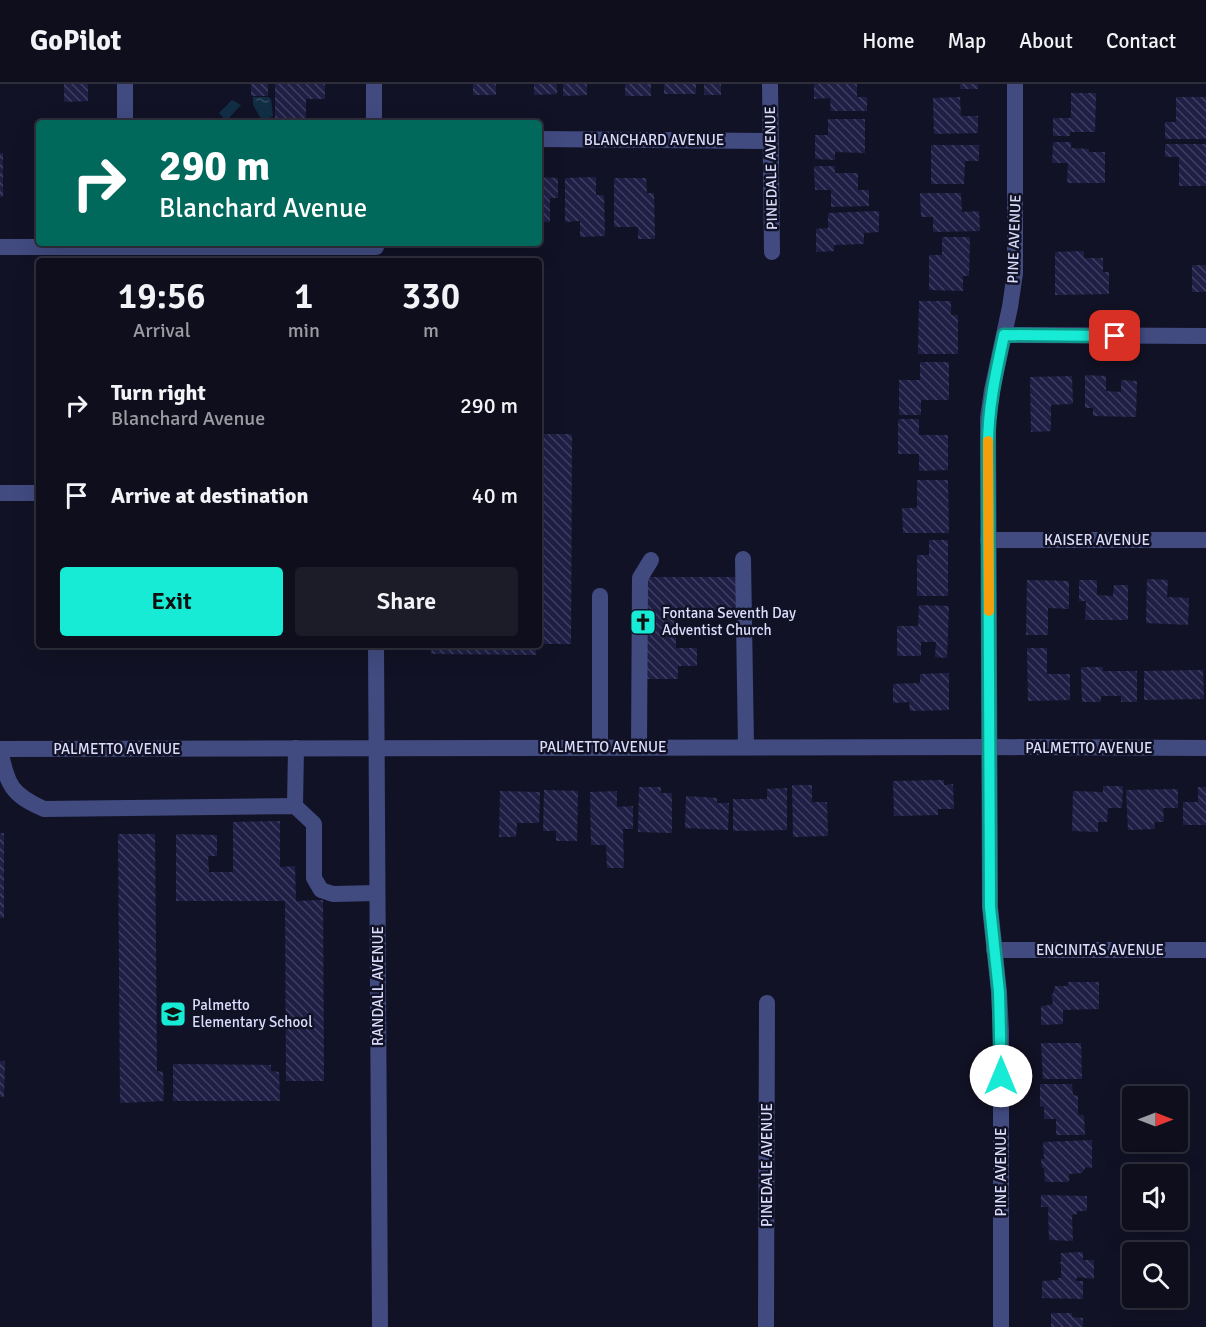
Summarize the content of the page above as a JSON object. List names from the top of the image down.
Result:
{
  "streets": {
    "street": [
      "BLANCHARD AVENUE",
      "PINEDALE AVENUE",
      "PINE AVENUE",
      "KAISER AVENUE",
      "PALMETTO AVENUE",
      "ENCINITAS AVENUE",
      "RANDALL AVENUE"
    ]
  },
  "crossings": [
    ["BLANCHARD AVENUE", "PINEDALE AVENUE"],
    ["PINE AVENUE", "KAISER AVENUE"],
    ["PINE AVENUE", "PALMETTO AVENUE"],
    ["PINE AVENUE", "ENCINITAS AVENUE"],
    ["PALMETTO AVENUE", "RANDALL AVENUE"]
  ],
  "places": {
    "church": ["Fontana Seventh Day Adventist Church"],
    "school or university": ["Palmetto Elementary School"]
  },
  "north": "right",
  "page": {
    "header": "GoPilot",
    "nav": [
      "Home",
      "Map",
      "About",
      "Contact"
    ],
    "turn": ["290 m", "Blanchard Avenue"],
    "eta": [
      "19:56",
      "Arrival",
      "1",
      "min",
      "330",
      "m"
    ],
    "list": [
      {
        "name": "Turn right",
        "note": "Blanchard Avenue",
        "value": "290 m"
      },
      {
        "name": "Arrive at destination",
        "value": "40 m"
      }
    ],
    "buttons": ["Exit", "Share"]
  }
}
